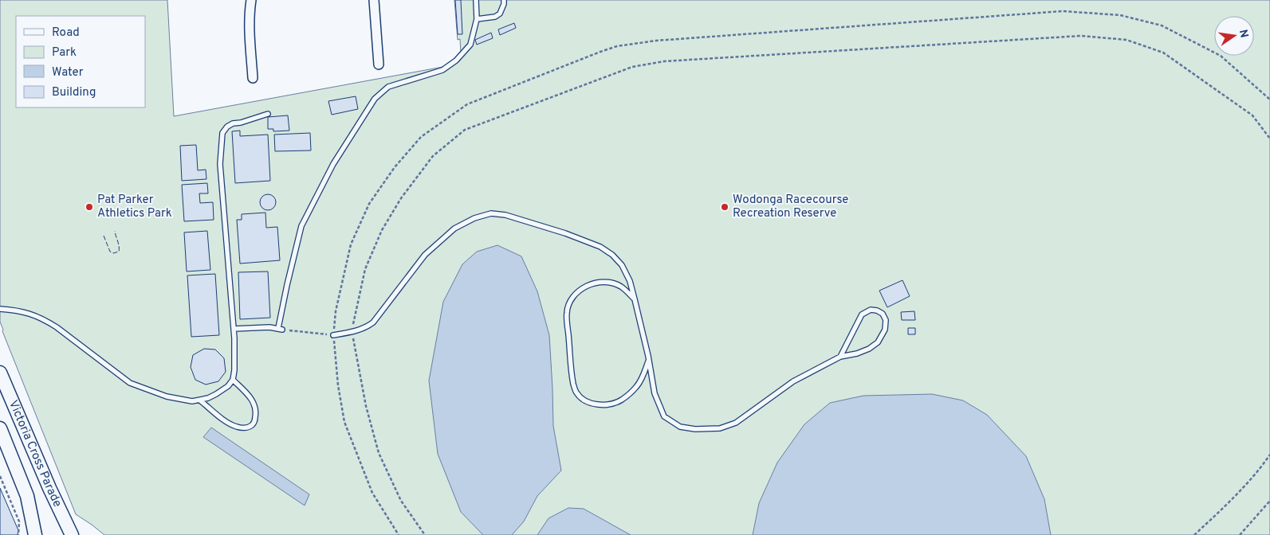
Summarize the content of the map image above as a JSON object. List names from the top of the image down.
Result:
{
  "streets": {
    "main road": ["Victoria Cross Parade"]
  },
  "places": ["Pat Parker Athletics Park", "Wodonga Racecourse Recreation Reserve"],
  "legend": [
    "Road",
    "Park",
    "Water",
    "Building"
  ],
  "north": "right"
}
